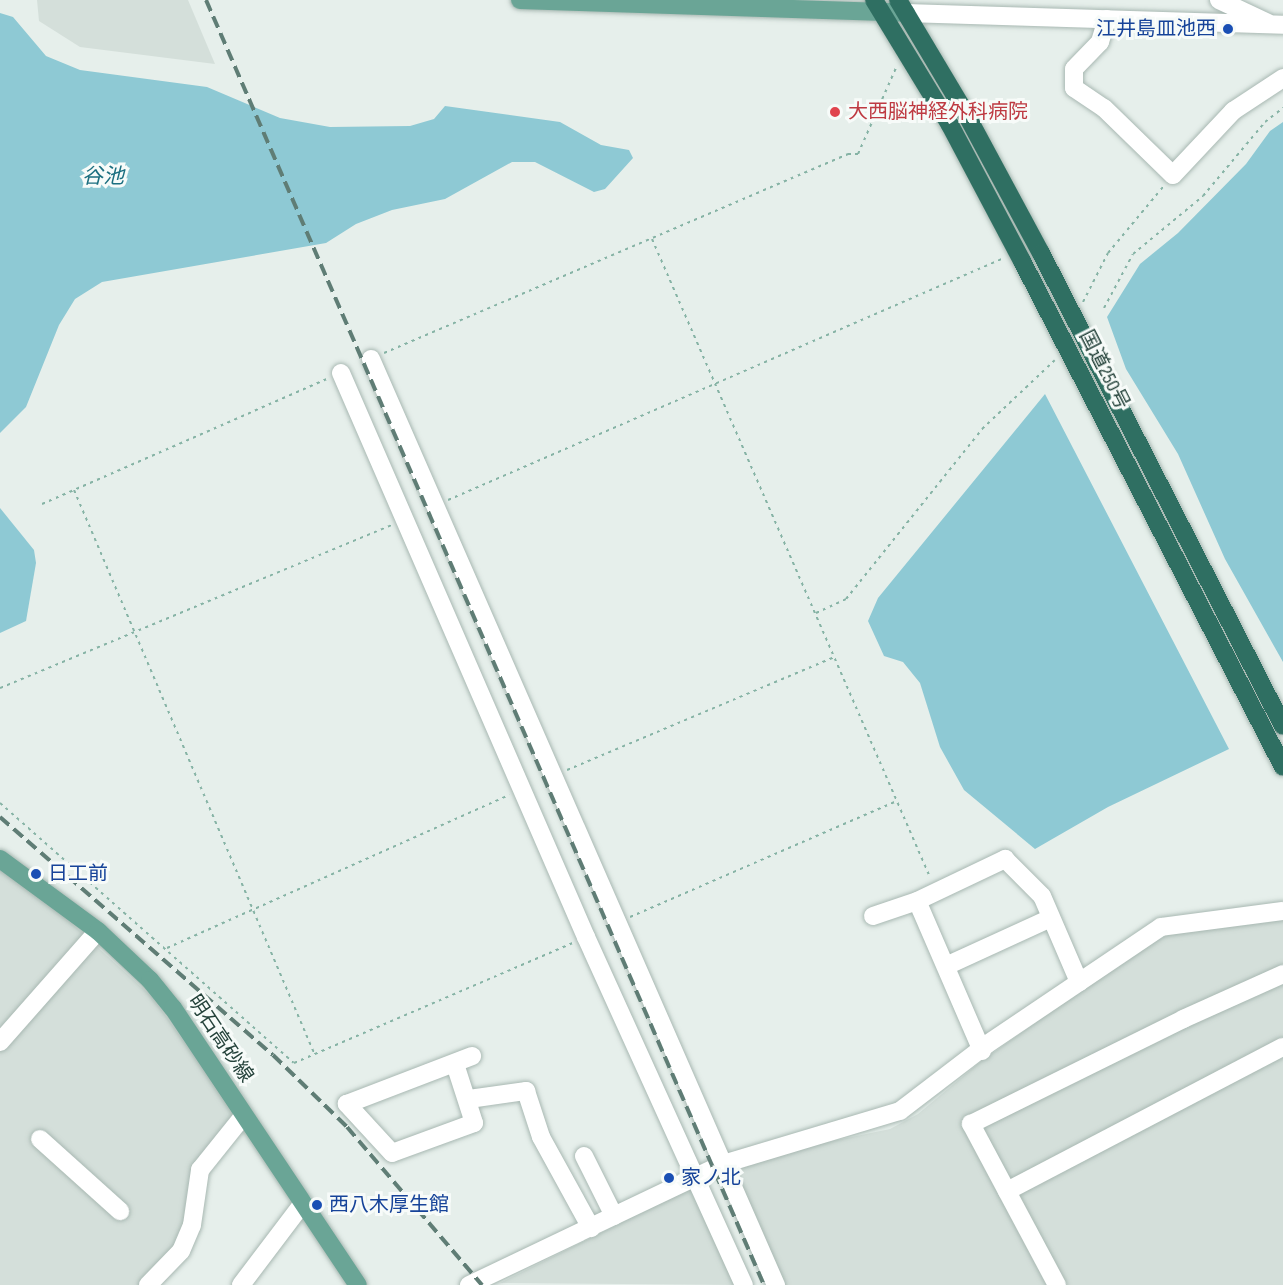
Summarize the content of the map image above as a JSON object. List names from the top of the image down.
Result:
{
  "streets": {
    "highway": ["国道250号"],
    "main road": ["明石高砂線"]
  },
  "water": ["谷池"],
  "places": [
    "江井島皿池西",
    "大西脳神経外科病院",
    "日工前",
    "家ノ北",
    "西八木厚生館"
  ]
}
